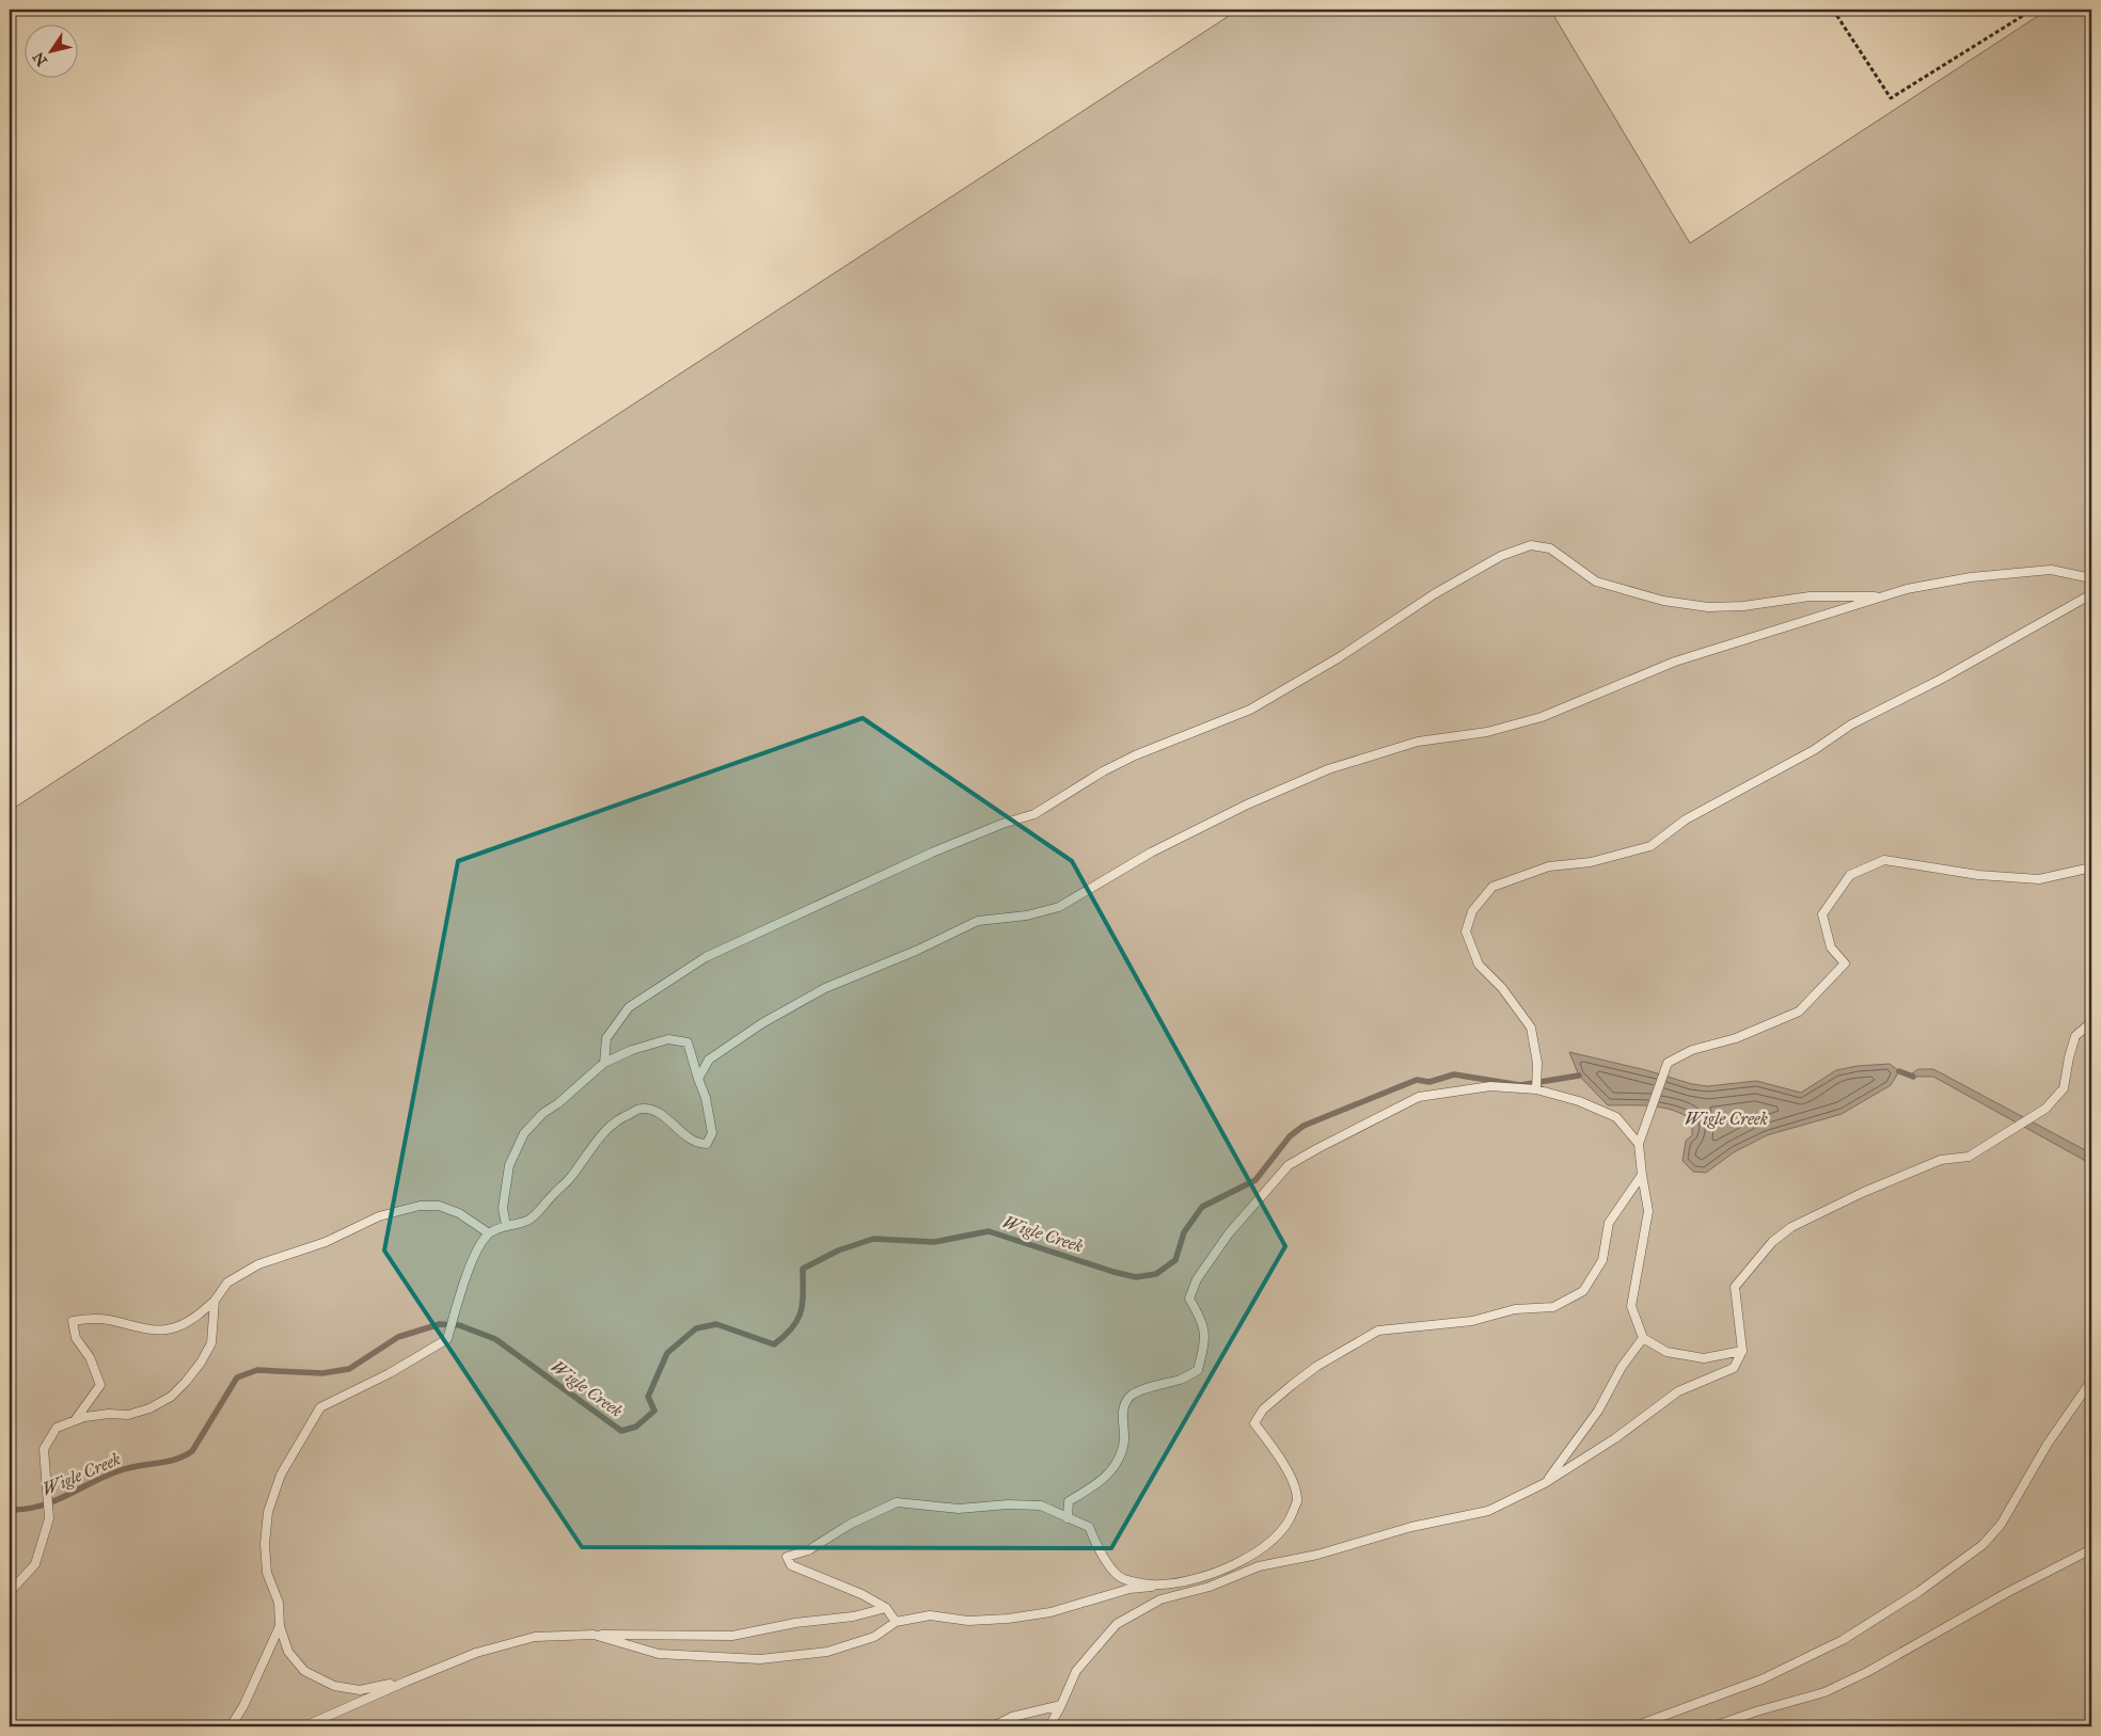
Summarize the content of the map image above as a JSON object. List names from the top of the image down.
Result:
{
  "water": ["Wigle Creek"],
  "north": "bottom left"
}
